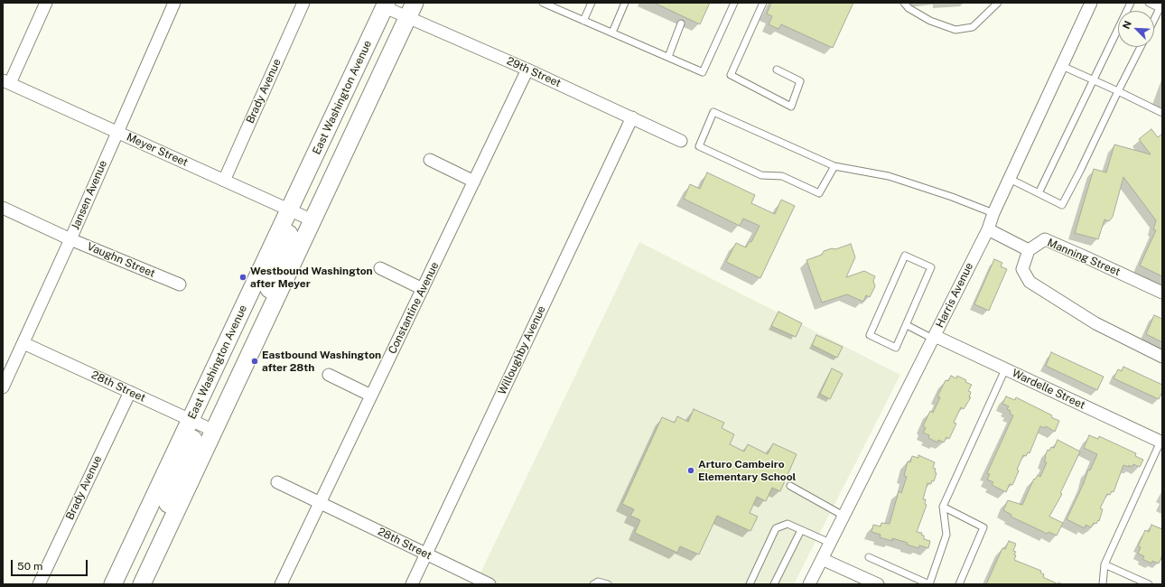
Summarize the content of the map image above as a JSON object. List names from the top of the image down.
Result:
{
  "streets": {
    "main road": ["East Washington Avenue"],
    "street": [
      "29th Street",
      "Brady Avenue",
      "Meyer Street",
      "Jansen Avenue",
      "Manning Street",
      "Vaughn Street",
      "Harris Avenue",
      "Constantine Avenue",
      "Willoughby Avenue",
      "28th Street",
      "Wardelle Street"
    ]
  },
  "crossings": [
    ["29th Street", "East Washington Avenue"],
    ["29th Street", "Constantine Avenue"],
    ["29th Street", "Willoughby Avenue"],
    ["Brady Avenue", "Meyer Street"],
    ["Brady Avenue", "28th Street"],
    ["East Washington Avenue", "Meyer Street"],
    ["East Washington Avenue", "28th Street"],
    ["Meyer Street", "Jansen Avenue"],
    ["Jansen Avenue", "Vaughn Street"],
    ["Jansen Avenue", "28th Street"],
    ["Harris Avenue", "Wardelle Street"],
    ["Constantine Avenue", "28th Street"],
    ["Willoughby Avenue", "28th Street"]
  ],
  "places": ["Westbound Washington after Meyer", "Eastbound Washington after 28th", "Arturo Cambeiro Elementary School"],
  "scale_bar": "50 m",
  "north": "top left"
}
